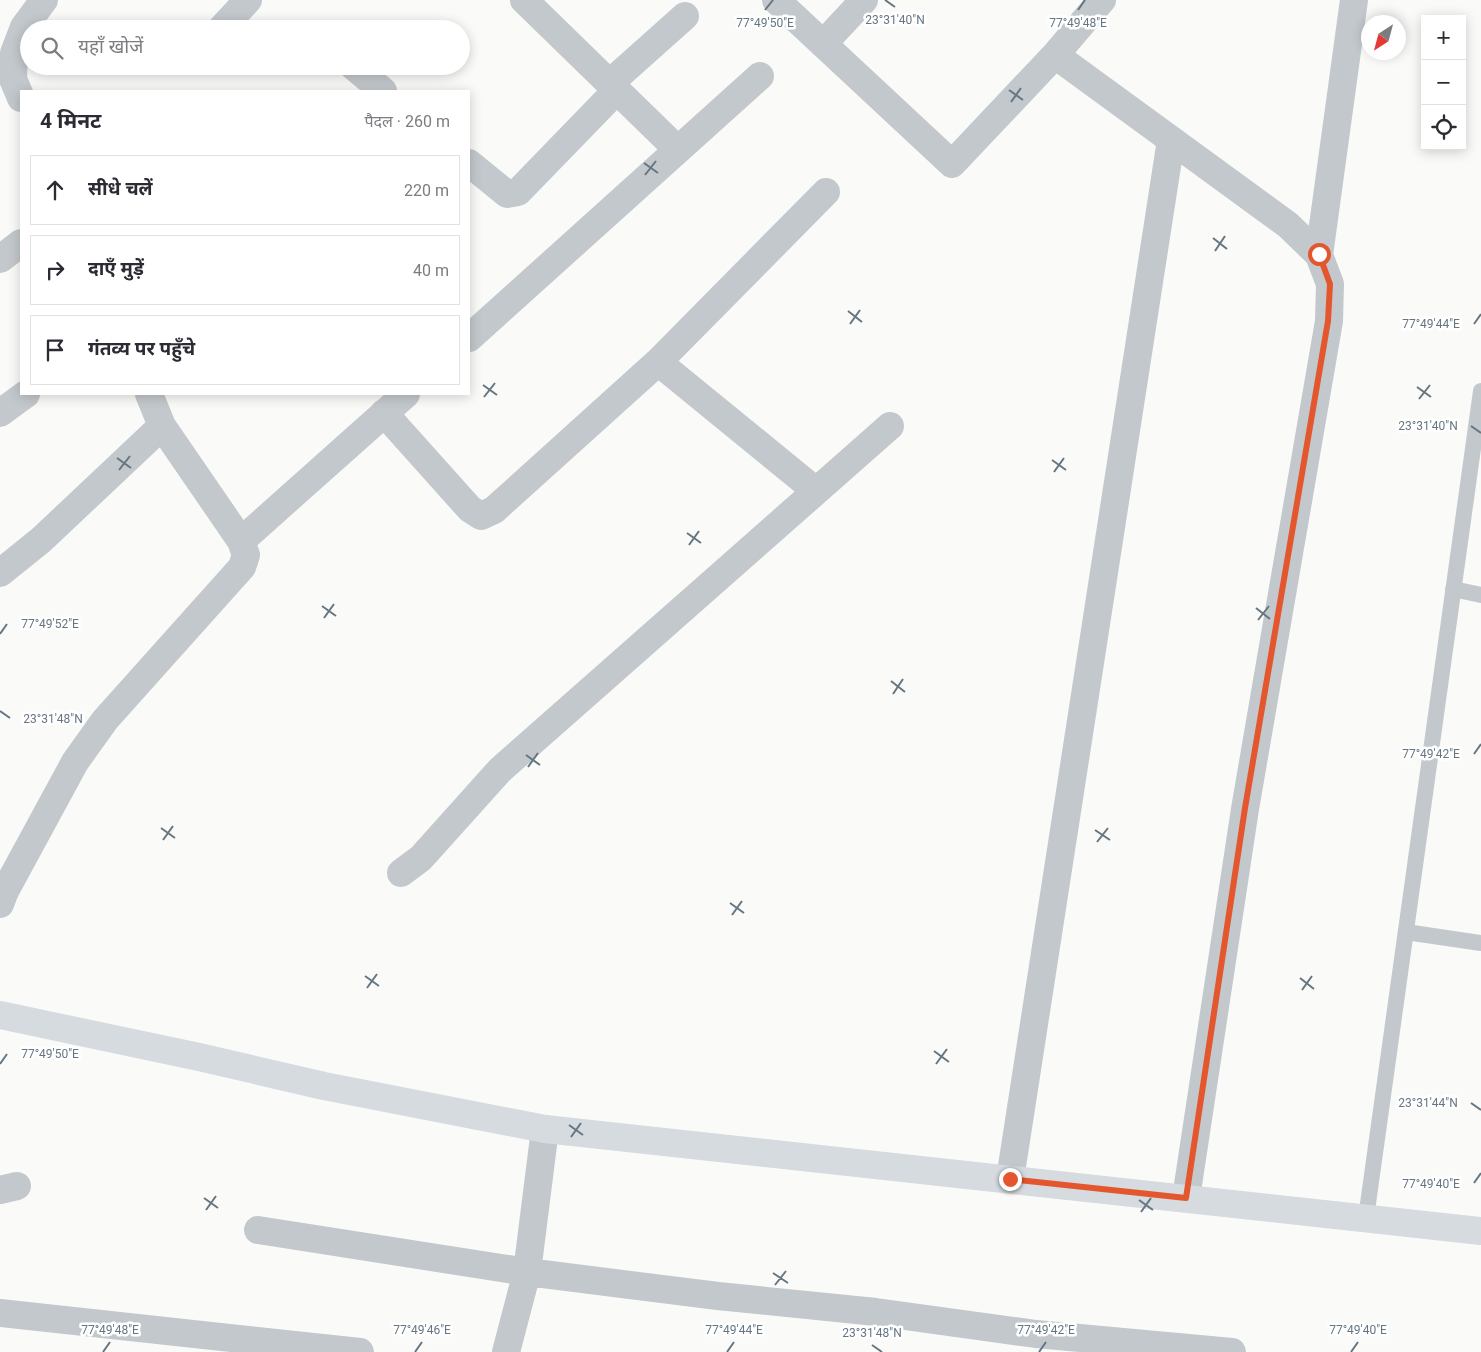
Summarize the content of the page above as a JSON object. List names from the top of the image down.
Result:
{
  "north": "bottom left",
  "page": {
    "map_buttons": ["+", "−"],
    "search": "यहाँ खोजें",
    "heading": ["4 मिनट", "पैदल · 260 m"],
    "list": [
      ["सीधे चलें", "220 m"],
      ["दाएँ मुड़ें", "40 m"],
      "गंतव्य पर पहुँचे"
    ]
  },
  "coordinates": [
    "23°31'40\"N",
    "77°49'50\"E",
    "77°49'48\"E",
    "77°49'44\"E",
    "77°49'52\"E",
    "23°31'48\"N",
    "77°49'42\"E",
    "23°31'44\"N",
    "77°49'40\"E",
    "77°49'46\"E"
  ]
}
